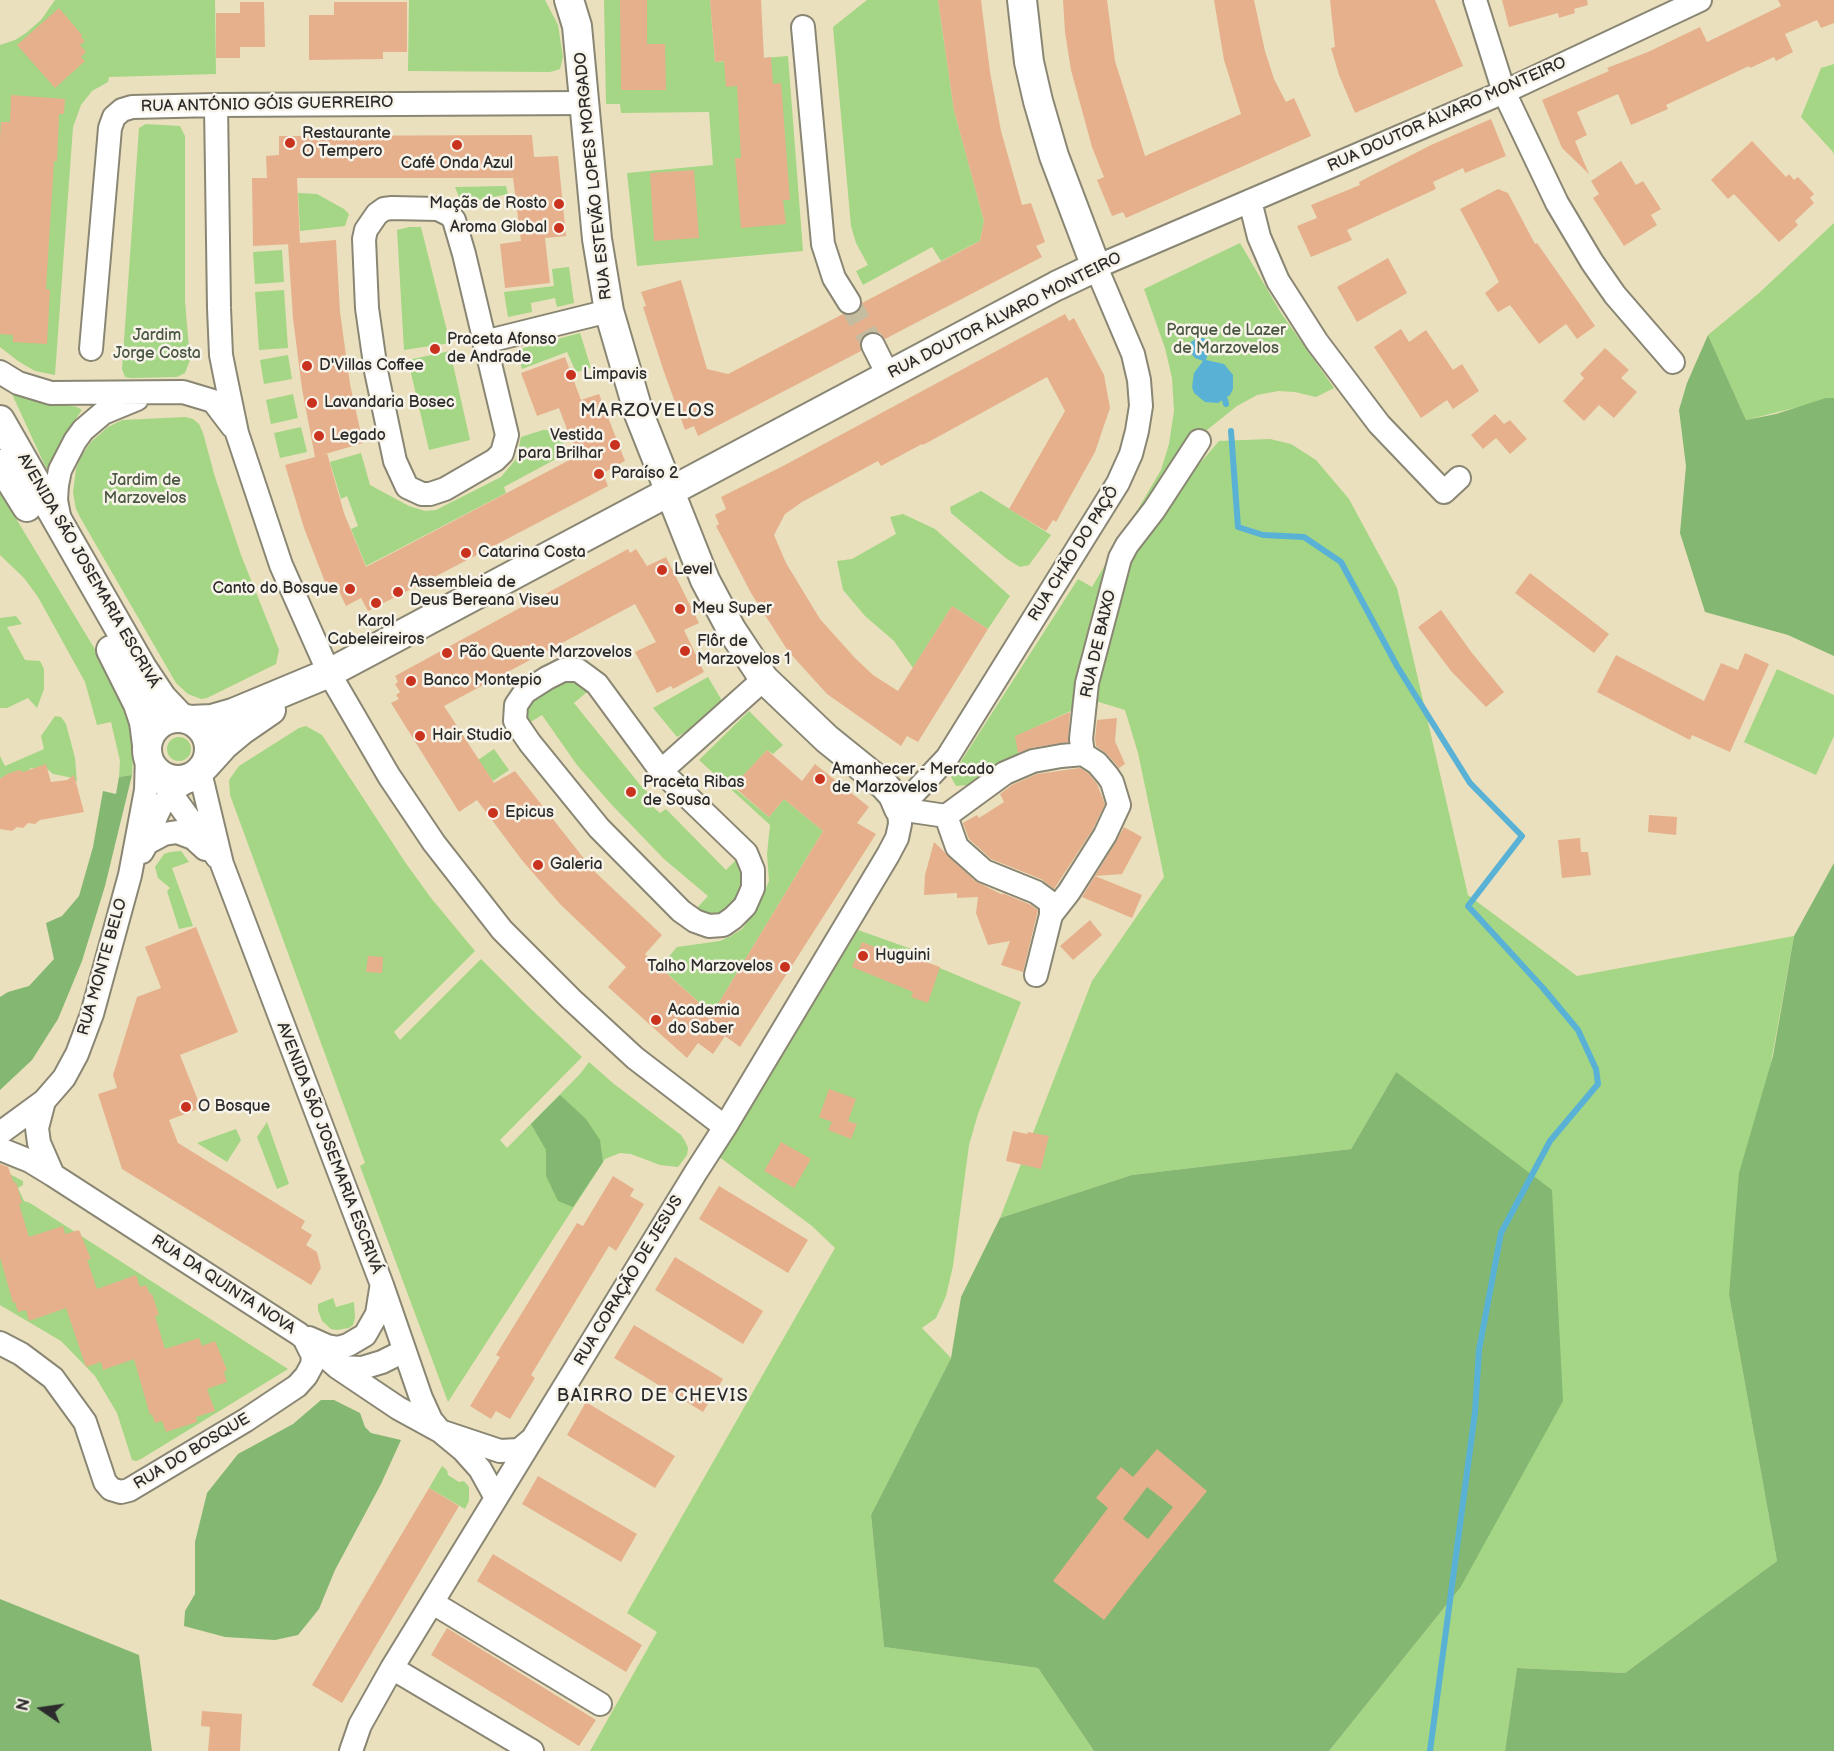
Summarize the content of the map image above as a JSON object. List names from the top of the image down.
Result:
{
  "streets": {
    "street": [
      "RUA ANTÓNIO GÓIS GUERREIRO",
      "RUA DOUTOR ÁLVARO MONTEIRO",
      "RUA ESTEVÃO LOPES MORGADO",
      "RUA CHÃO DO PAÇÔ",
      "AVENIDA SÃO JOSEMARIA ESCRIVÁ",
      "RUA DE BAIXO",
      "RUA MONTE BELO",
      "RUA CORAÇÃO DE JESUS",
      "RUA DA QUINTA NOVA",
      "RUA DO BOSQUE"
    ]
  },
  "crossings": [
    ["RUA ANTÓNIO GÓIS GUERREIRO", "RUA ESTEVÃO LOPES MORGADO"],
    ["RUA DOUTOR ÁLVARO MONTEIRO", "RUA ESTEVÃO LOPES MORGADO"],
    ["RUA DOUTOR ÁLVARO MONTEIRO", "RUA CHÃO DO PAÇÔ"],
    ["RUA DOUTOR ÁLVARO MONTEIRO", "AVENIDA SÃO JOSEMARIA ESCRIVÁ"],
    ["RUA DOUTOR ÁLVARO MONTEIRO", "RUA MONTE BELO"],
    ["RUA ESTEVÃO LOPES MORGADO", "RUA CHÃO DO PAÇÔ"],
    ["RUA ESTEVÃO LOPES MORGADO", "RUA CORAÇÃO DE JESUS"],
    ["RUA CHÃO DO PAÇÔ", "RUA CORAÇÃO DE JESUS"],
    ["AVENIDA SÃO JOSEMARIA ESCRIVÁ", "RUA MONTE BELO"],
    ["AVENIDA SÃO JOSEMARIA ESCRIVÁ", "RUA CORAÇÃO DE JESUS"],
    ["AVENIDA SÃO JOSEMARIA ESCRIVÁ", "RUA DA QUINTA NOVA"],
    ["RUA DA QUINTA NOVA", "RUA DO BOSQUE"]
  ],
  "districts": ["MARZOVELOS", "BAIRRO DE CHEVIS"],
  "parks": ["Parque de Lazer de Marzovelos", "Jardim Jorge Costa", "Jardim de Marzovelos"],
  "places": [
    "Restaurante O Tempero",
    "Café Onda Azul",
    "Maçãs de Rosto",
    "Aroma Global",
    "Praceta Afonso de Andrade",
    "D'Villas Coffee",
    "Limpavis",
    "Lavandaria Bosec",
    "Legado",
    "Vestida para Brilhar",
    "Paraíso 2",
    "Catarina Costa",
    "Level",
    "Canto do Bosque",
    "Assembleia de Deus Bereana Viseu",
    "Karol Cabeleireiros",
    "Meu Super",
    "Flôr de Marzovelos 1",
    "Pão Quente Marzovelos",
    "Banco Montepio",
    "Hair Studio",
    "Amanhecer - Mercado de Marzovelos",
    "Praceta Ribas de Sousa",
    "Epicus",
    "Galeria",
    "Huguini",
    "Talho Marzovelos",
    "Academia do Saber",
    "O Bosque"
  ],
  "north": "left"
}
